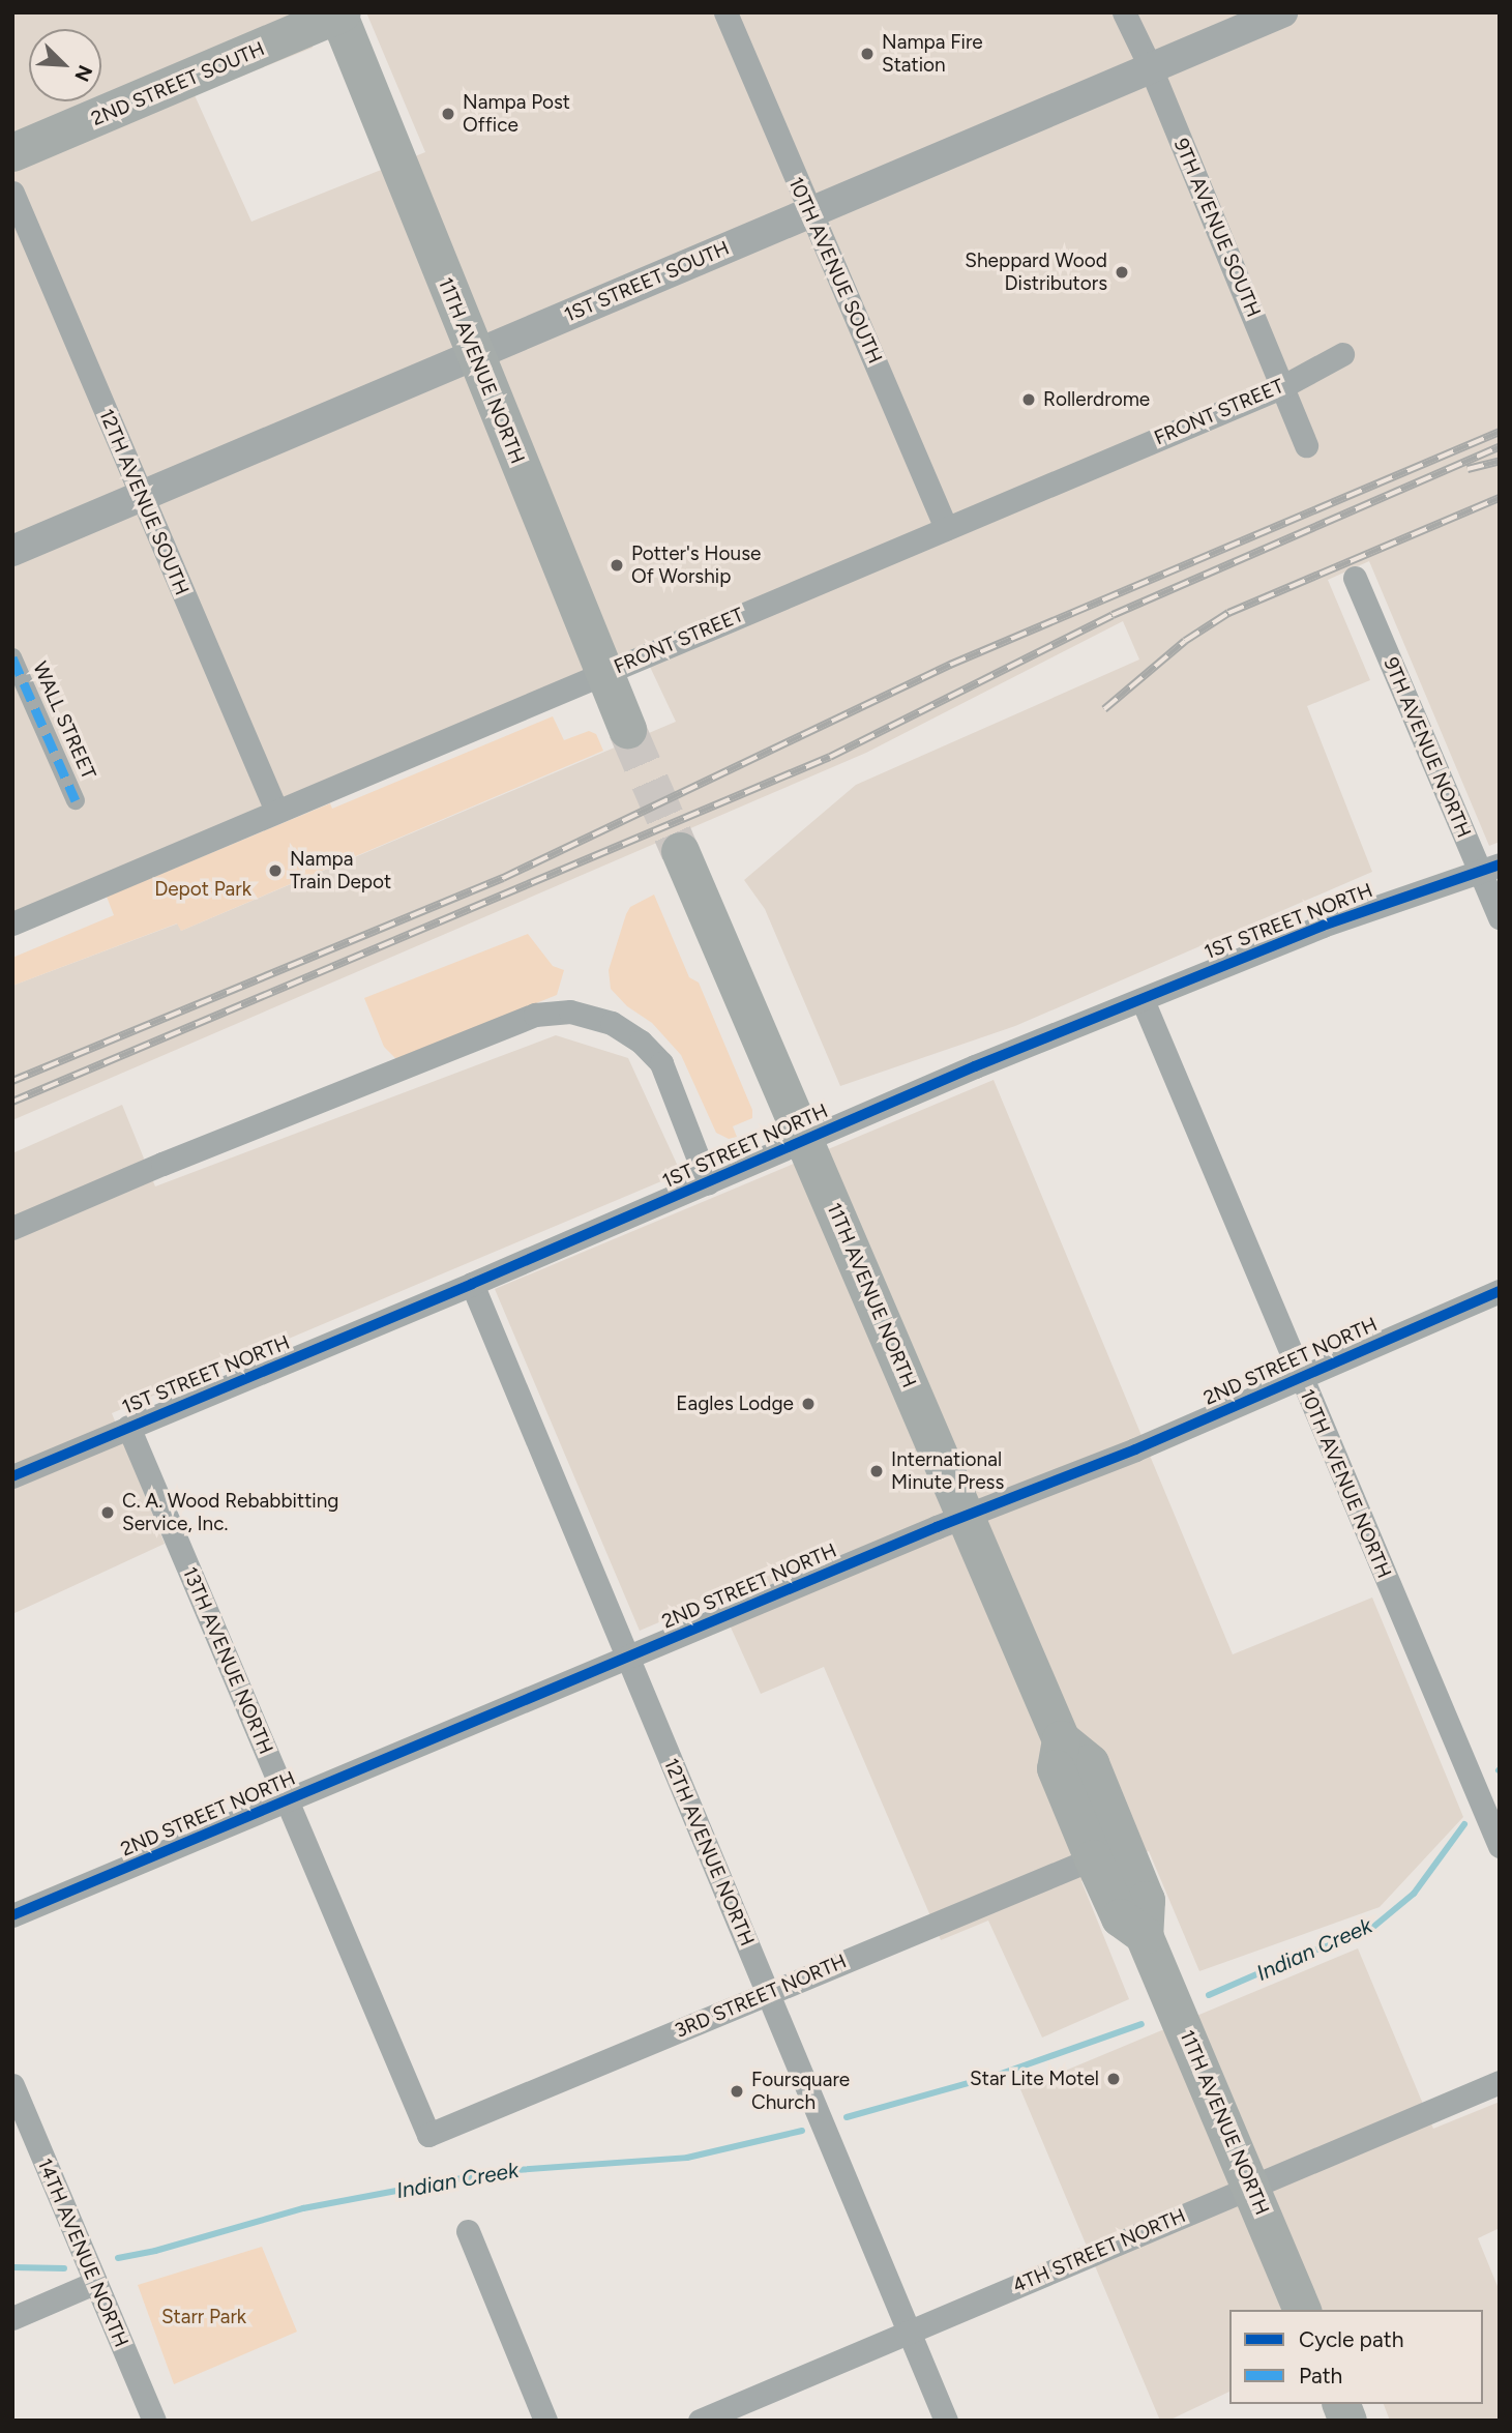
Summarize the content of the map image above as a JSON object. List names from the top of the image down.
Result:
{
  "streets": {
    "main road": ["2ND STREET SOUTH", "11TH AVENUE NORTH"],
    "street": [
      "9TH AVENUE SOUTH",
      "10TH AVENUE SOUTH",
      "1ST STREET SOUTH",
      "FRONT STREET",
      "12TH AVENUE SOUTH",
      "WALL STREET",
      "9TH AVENUE NORTH",
      "1ST STREET NORTH",
      "2ND STREET NORTH",
      "10TH AVENUE NORTH",
      "13TH AVENUE NORTH",
      "12TH AVENUE NORTH",
      "3RD STREET NORTH",
      "4TH STREET NORTH",
      "14TH AVENUE NORTH"
    ]
  },
  "crossings": [
    ["2ND STREET SOUTH", "11TH AVENUE NORTH"],
    ["9TH AVENUE SOUTH", "1ST STREET SOUTH"],
    ["9TH AVENUE SOUTH", "FRONT STREET"],
    ["10TH AVENUE SOUTH", "1ST STREET SOUTH"],
    ["10TH AVENUE SOUTH", "FRONT STREET"],
    ["1ST STREET SOUTH", "11TH AVENUE NORTH"],
    ["1ST STREET SOUTH", "12TH AVENUE SOUTH"],
    ["11TH AVENUE NORTH", "1ST STREET NORTH"],
    ["11TH AVENUE NORTH", "2ND STREET NORTH"],
    ["11TH AVENUE NORTH", "3RD STREET NORTH"],
    ["11TH AVENUE NORTH", "4TH STREET NORTH"],
    ["FRONT STREET", "12TH AVENUE SOUTH"],
    ["9TH AVENUE NORTH", "1ST STREET NORTH"],
    ["1ST STREET NORTH", "10TH AVENUE NORTH"],
    ["1ST STREET NORTH", "13TH AVENUE NORTH"],
    ["1ST STREET NORTH", "12TH AVENUE NORTH"],
    ["2ND STREET NORTH", "10TH AVENUE NORTH"],
    ["2ND STREET NORTH", "13TH AVENUE NORTH"],
    ["2ND STREET NORTH", "12TH AVENUE NORTH"],
    ["13TH AVENUE NORTH", "3RD STREET NORTH"],
    ["12TH AVENUE NORTH", "3RD STREET NORTH"],
    ["12TH AVENUE NORTH", "4TH STREET NORTH"]
  ],
  "water": ["Indian Creek"],
  "parks": ["Depot Park", "Starr Park"],
  "places": [
    "Nampa Fire Station",
    "Nampa Post Office",
    "Sheppard Wood Distributors",
    "Rollerdrome",
    "Potter's House Of Worship",
    "Nampa Train Depot",
    "Eagles Lodge",
    "International Minute Press",
    "C. A. Wood Rebabbitting Service, Inc.",
    "Star Lite Motel",
    "Foursquare Church"
  ],
  "legend": ["Cycle path", "Path"],
  "north": "bottom right"
}
